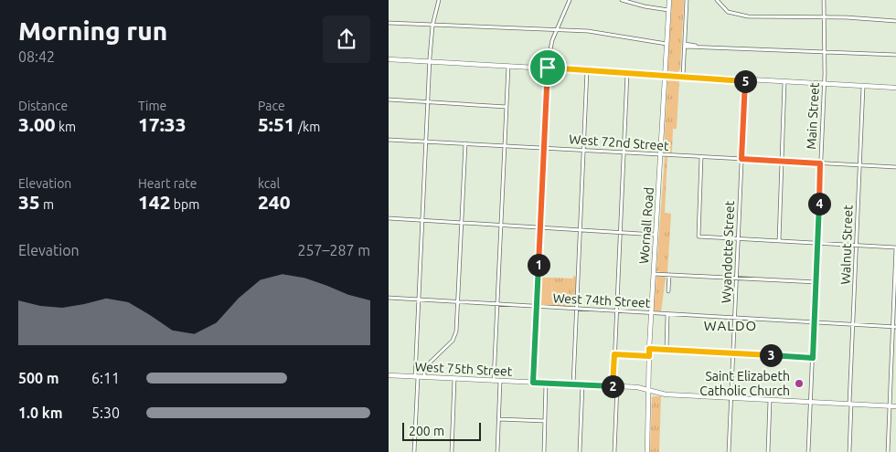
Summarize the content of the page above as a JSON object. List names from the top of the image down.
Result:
{
  "streets": {
    "main road": ["Wornall Road", "West 75th Street"],
    "street": [
      "Main Street",
      "West 72nd Street",
      "Walnut Street",
      "Wyandotte Street",
      "West 74th Street"
    ]
  },
  "crossings": [
    ["Main Street", "West 72nd Street"],
    ["Main Street", "West 74th Street"],
    ["Main Street", "West 75th Street"],
    ["West 72nd Street", "Wornall Road"],
    ["West 72nd Street", "Walnut Street"],
    ["West 72nd Street", "Wyandotte Street"],
    ["Wornall Road", "West 74th Street"],
    ["Wornall Road", "West 75th Street"],
    ["Walnut Street", "West 74th Street"],
    ["Walnut Street", "West 75th Street"],
    ["Wyandotte Street", "West 74th Street"],
    ["Wyandotte Street", "West 75th Street"]
  ],
  "districts": ["WALDO"],
  "places": ["Saint Elizabeth Catholic Church"],
  "scale_bar": "200 m",
  "page": {
    "heading": ["Morning run", "08:42"],
    "pins": [
      "5",
      "4",
      "1",
      "3",
      "2"
    ],
    "stats": [
      ["Distance", "3.00 km"],
      ["Time", "17:33"],
      ["Pace", "5:51 /km"],
      ["Elevation", "35 m"],
      ["Heart rate", "142 bpm"],
      ["kcal", "240"]
    ],
    "chart": ["Elevation", "257–287 m"],
    "list": [
      {
        "name": "500 m",
        "note": "6:11"
      },
      {
        "name": "1.0 km",
        "note": "5:30"
      }
    ],
    "scale": "200 m"
  }
}
